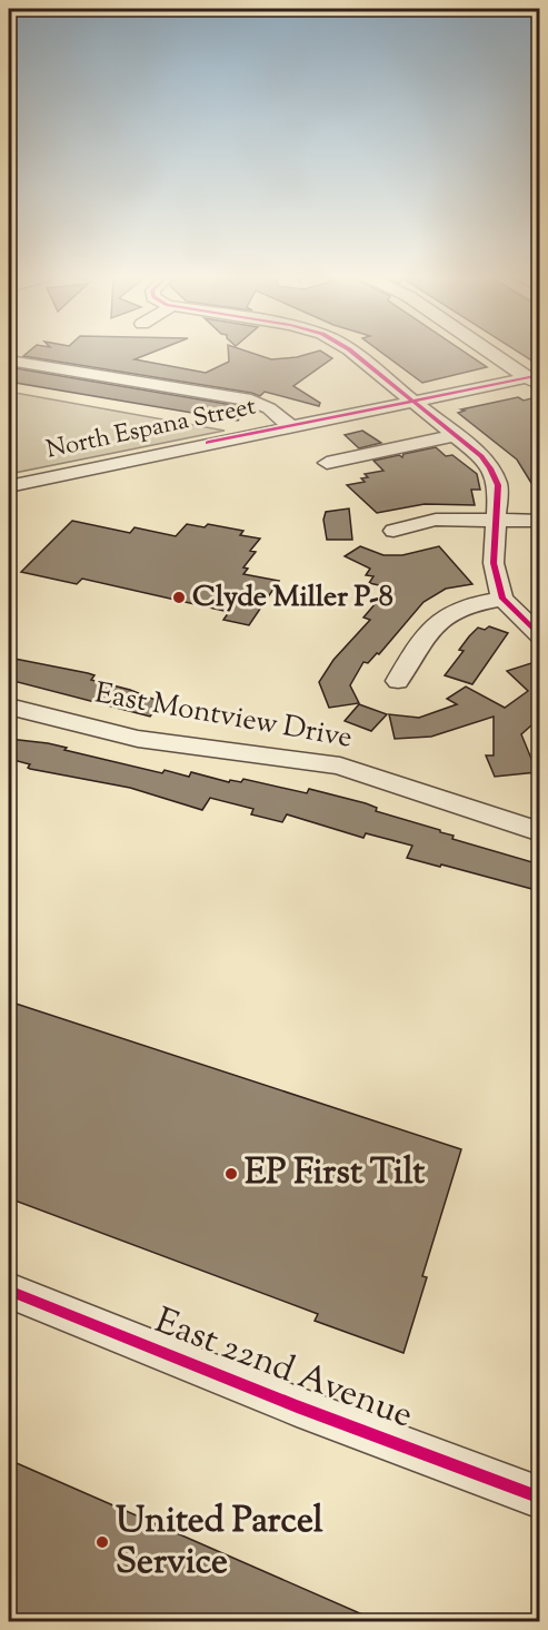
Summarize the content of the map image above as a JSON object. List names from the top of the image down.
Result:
{
  "streets": {
    "street": ["North Espana Street", "East Montview Drive", "East 22nd Avenue"]
  },
  "places": ["Clyde Miller P-8", "EP First Tilt", "United Parcel Service"]
}
